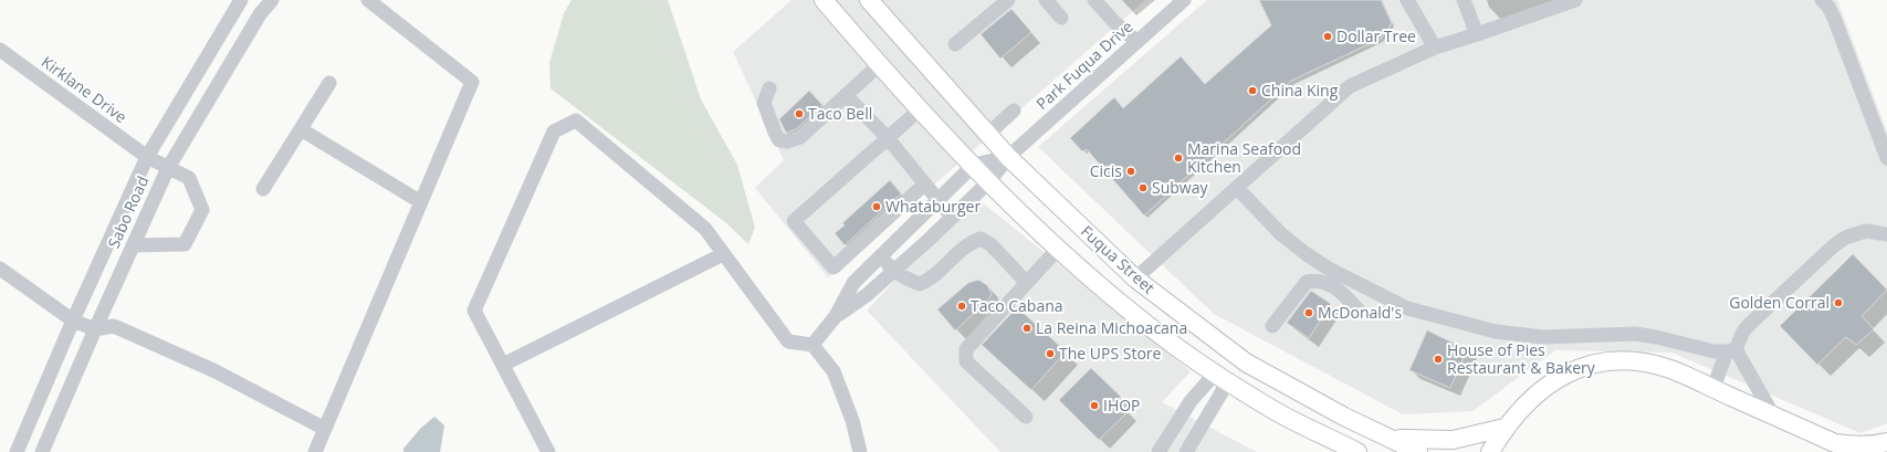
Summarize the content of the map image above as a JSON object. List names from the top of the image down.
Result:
{
  "streets": {
    "main road": ["Fuqua Street"],
    "street": ["Park Fuqua Drive", "Kirklane Drive", "Sabo Road"]
  },
  "crossings": [
    ["Park Fuqua Drive", "Fuqua Street"],
    ["Kirklane Drive", "Sabo Road"]
  ],
  "places": [
    "Dollar Tree",
    "China King",
    "Taco Bell",
    "Marina Seafood Kitchen",
    "Cicis",
    "Subway",
    "Whataburger",
    "Golden Corral",
    "Taco Cabana",
    "McDonald's",
    "La Reina Michoacana",
    "The UPS Store",
    "House of Pies Restaurant & Bakery",
    "IHOP"
  ]
}
